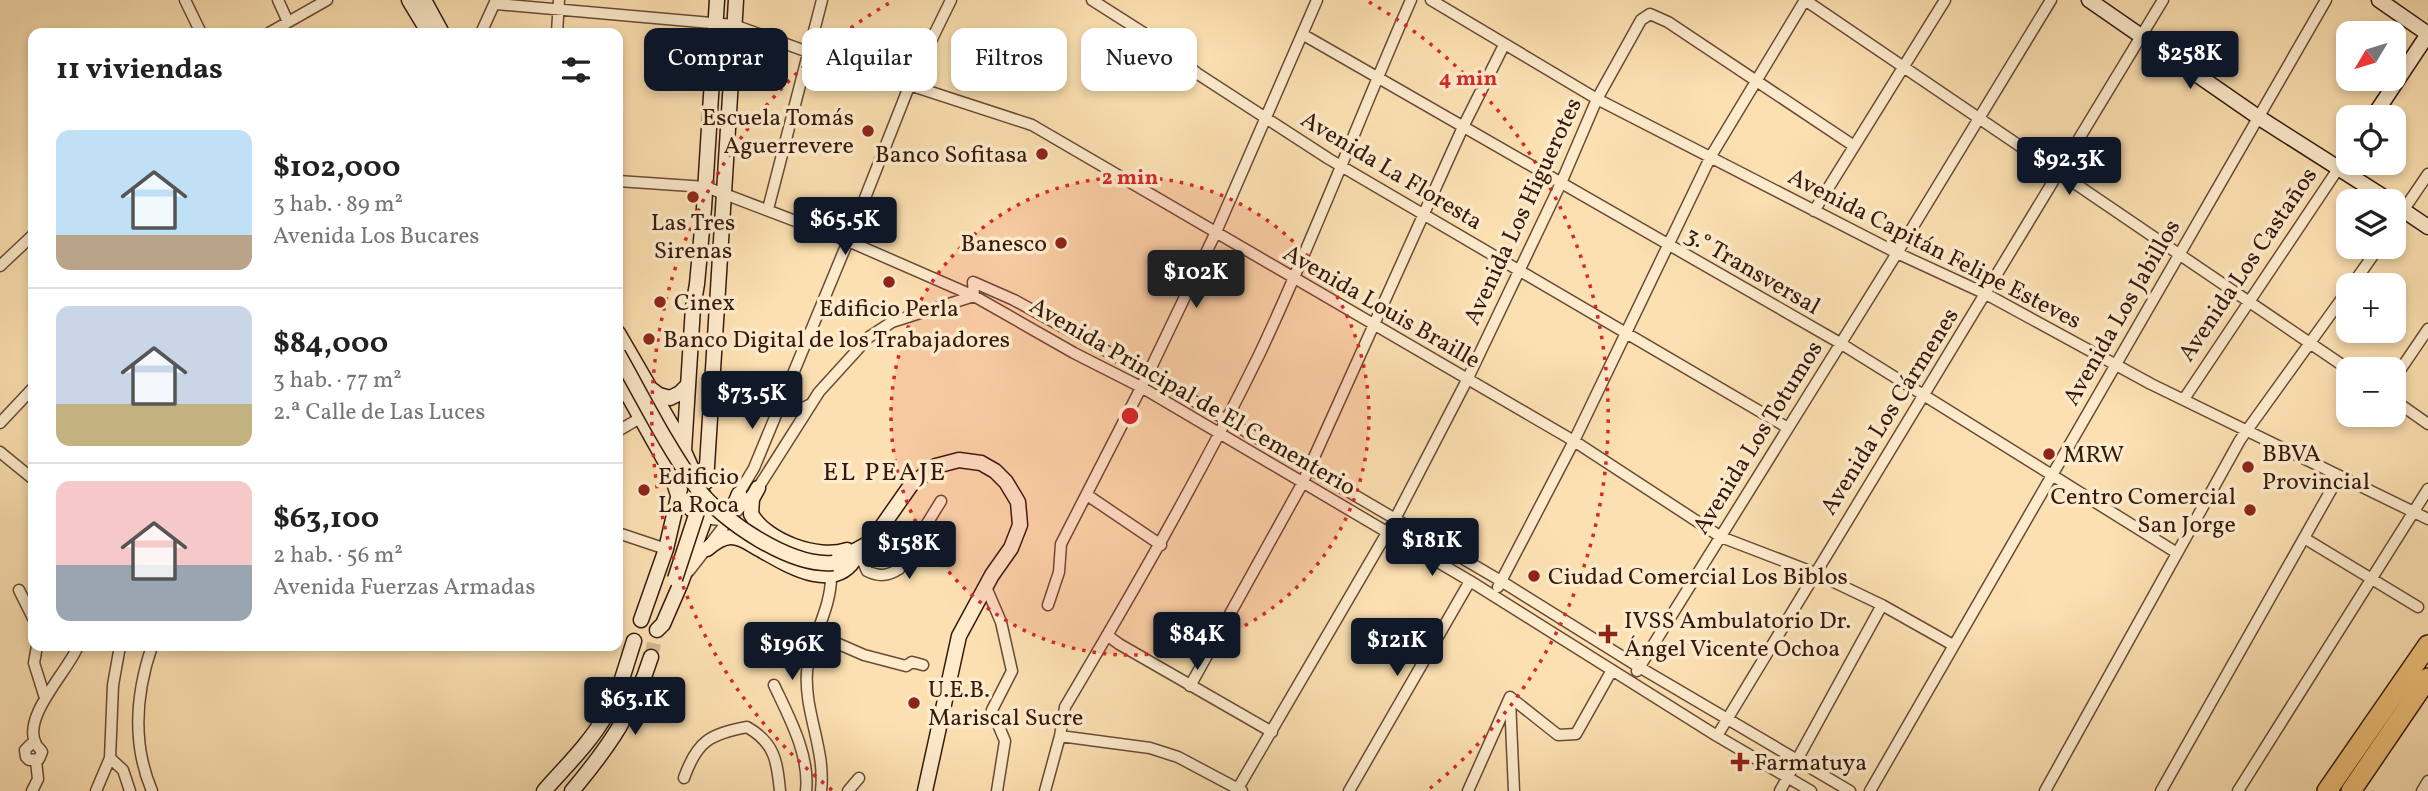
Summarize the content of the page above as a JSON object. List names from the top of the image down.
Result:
{
  "streets": {
    "street": [
      "Avenida La Floresta",
      "Avenida Los Higuerotes",
      "Avenida Capitán Felipe Esteves",
      "Avenida Los Castaños",
      "3.° Transversal",
      "Avenida Louis Braille",
      "Avenida Los Jabillos",
      "Avenida Principal de El Cementerio",
      "Avenida Los Cármenes",
      "Avenida Los Totumos"
    ]
  },
  "crossings": [
    ["Avenida La Floresta", "Avenida Los Higuerotes"],
    ["Avenida La Floresta", "Avenida Los Totumos"],
    ["Avenida Los Higuerotes", "Avenida Capitán Felipe Esteves"],
    ["Avenida Los Higuerotes", "3.° Transversal"],
    ["Avenida Los Higuerotes", "Avenida Louis Braille"],
    ["Avenida Los Higuerotes", "Avenida Principal de El Cementerio"],
    ["Avenida Capitán Felipe Esteves", "Avenida Los Castaños"],
    ["Avenida Capitán Felipe Esteves", "Avenida Los Jabillos"],
    ["Avenida Capitán Felipe Esteves", "Avenida Los Cármenes"],
    ["Avenida Capitán Felipe Esteves", "Avenida Los Totumos"],
    ["3.° Transversal", "Avenida Los Jabillos"],
    ["3.° Transversal", "Avenida Los Cármenes"],
    ["3.° Transversal", "Avenida Los Totumos"],
    ["Avenida Louis Braille", "Avenida Los Jabillos"],
    ["Avenida Louis Braille", "Avenida Los Cármenes"],
    ["Avenida Louis Braille", "Avenida Los Totumos"],
    ["Avenida Principal de El Cementerio", "Avenida Los Cármenes"],
    ["Avenida Principal de El Cementerio", "Avenida Los Totumos"]
  ],
  "districts": ["EL PEAJE"],
  "places": {
    "other": [
      "Escuela Tomás Aguerrevere",
      "Banco Sofitasa",
      "Las Tres Sirenas",
      "Banesco",
      "Edificio Perla",
      "Cinex",
      "Banco Digital de los Trabajadores",
      "MRW",
      "BBVA Provincial",
      "Edificio La Roca",
      "Centro Comercial San Jorge",
      "Ciudad Comercial Los Biblos",
      "U.E.B. Mariscal Sucre"
    ],
    "health": ["IVSS Ambulatorio Dr. Ángel Vicente Ochoa", "Farmatuya"]
  },
  "north": "bottom left",
  "page": {
    "map_buttons": ["+", "−"],
    "chip": [
      "Comprar",
      "Alquilar",
      "Filtros",
      "Nuevo"
    ],
    "heading": "11 viviendas",
    "price": [
      "$258K",
      "$92.3K",
      "$65.5K",
      "$102K",
      "$73.5K",
      "$181K",
      "$158K",
      "$84K",
      "$121K",
      "$196K",
      "$63.1K"
    ],
    "list": [
      {
        "name": "$102,000",
        "note": "3 hab. · 89 m² · Avenida Los Bucares"
      },
      {
        "name": "$84,000",
        "note": "3 hab. · 77 m² · 2.ª Calle de Las Luces"
      },
      {
        "name": "$63,100",
        "note": "2 hab. · 56 m² · Avenida Fuerzas Armadas"
      }
    ]
  },
  "rings": ["4 min", "2 min"]
}
